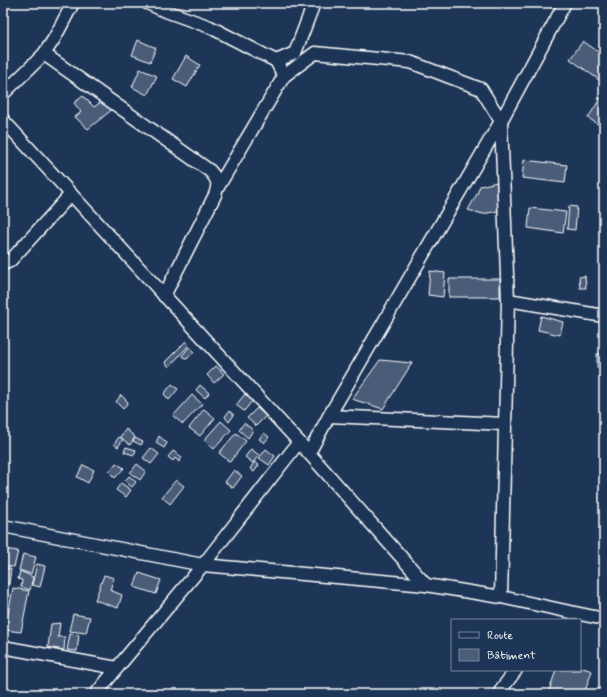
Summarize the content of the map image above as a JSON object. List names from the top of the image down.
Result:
{
  "legend": ["Route", "Bâtiment"]
}
